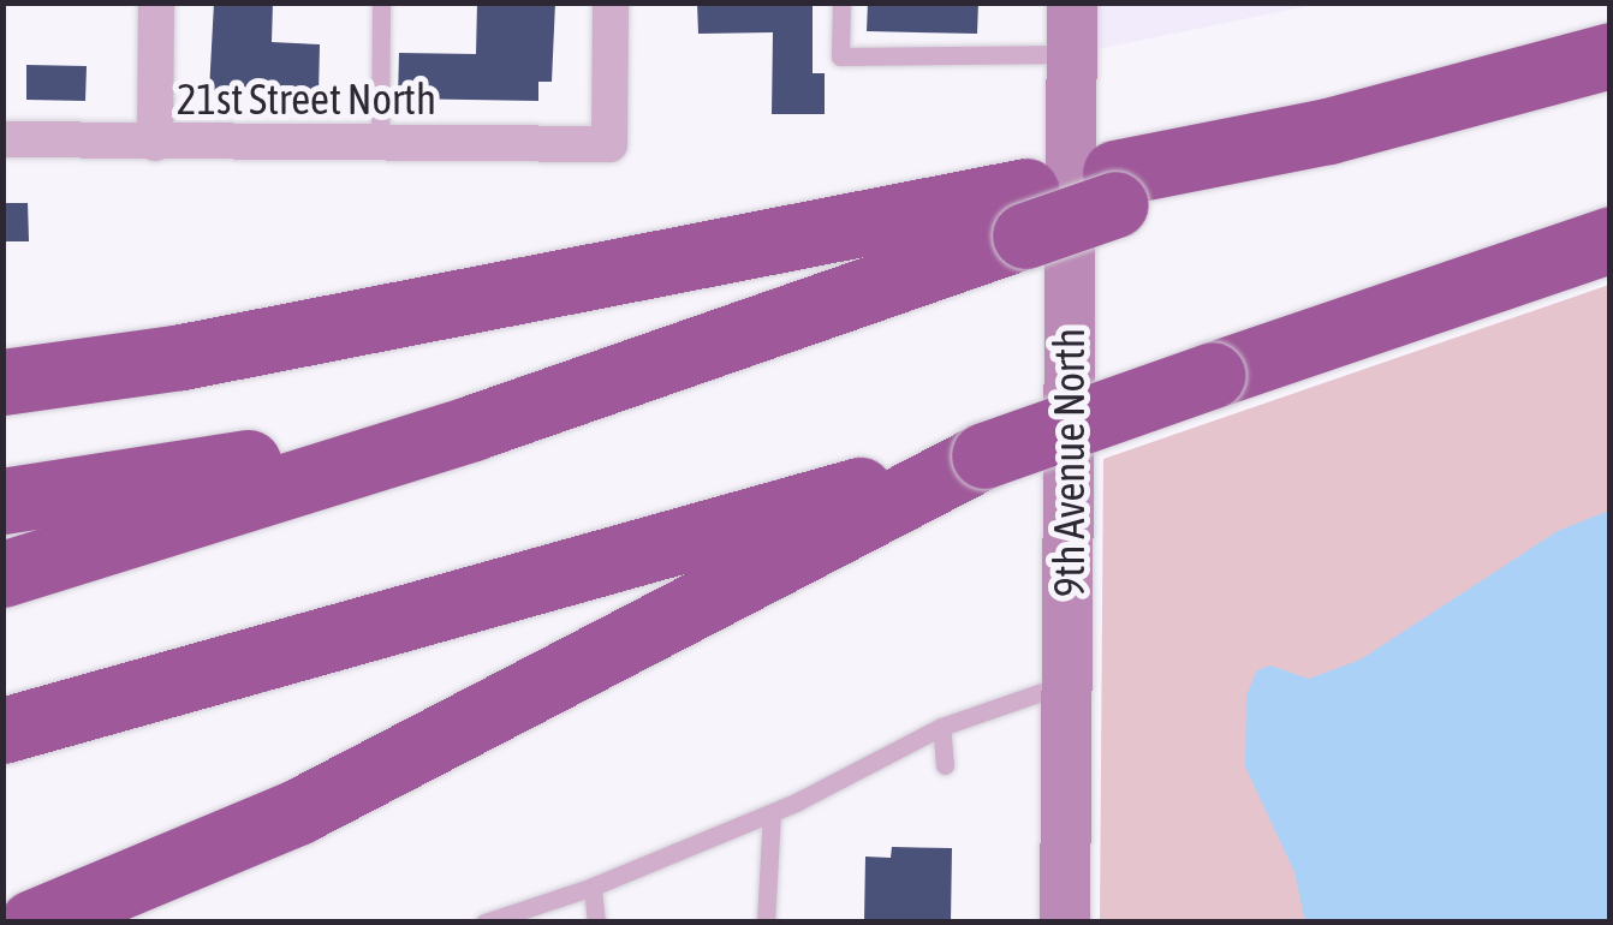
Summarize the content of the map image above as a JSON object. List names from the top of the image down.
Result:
{
  "streets": {
    "street": ["21st Street North", "9th Avenue North"]
  }
}
